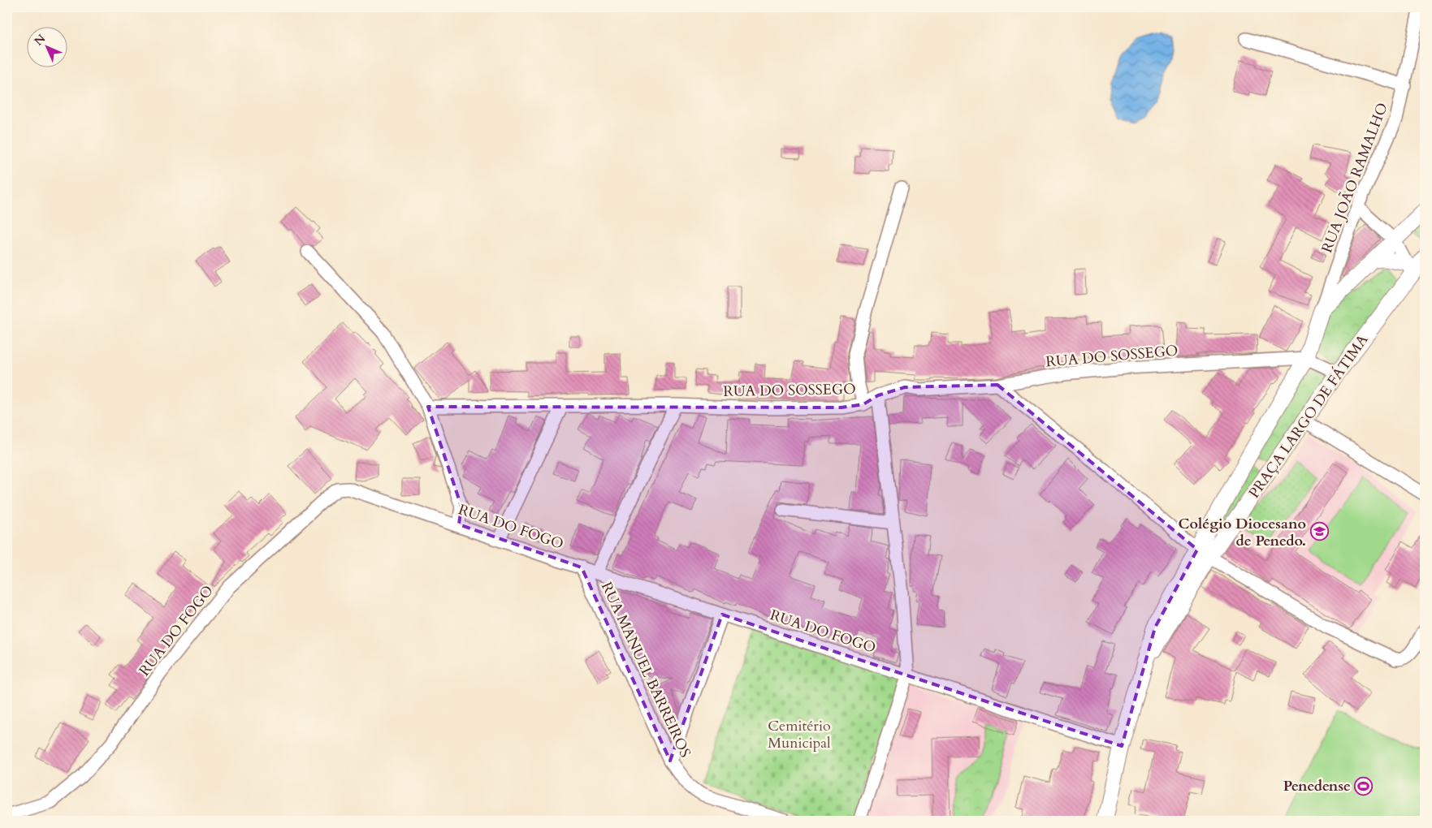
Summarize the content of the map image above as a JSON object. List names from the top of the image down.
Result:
{
  "streets": {
    "main road": ["PRAÇA LARGO DE FÁTIMA"],
    "street": [
      "RUA JOÃO RAMALHO",
      "RUA DO SOSSEGO",
      "RUA DO FOGO",
      "RUA MANUEL BARREIROS"
    ]
  },
  "crossings": [
    ["RUA DO SOSSEGO", "PRAÇA LARGO DE FÁTIMA"],
    ["PRAÇA LARGO DE FÁTIMA", "RUA DO FOGO"],
    ["RUA DO FOGO", "RUA MANUEL BARREIROS"]
  ],
  "parks": ["Cemitério Municipal"],
  "places": {
    "school or university": ["Colégio Diocesano de Penedo."],
    "sports": ["Penedense"]
  },
  "north": "top left"
}
